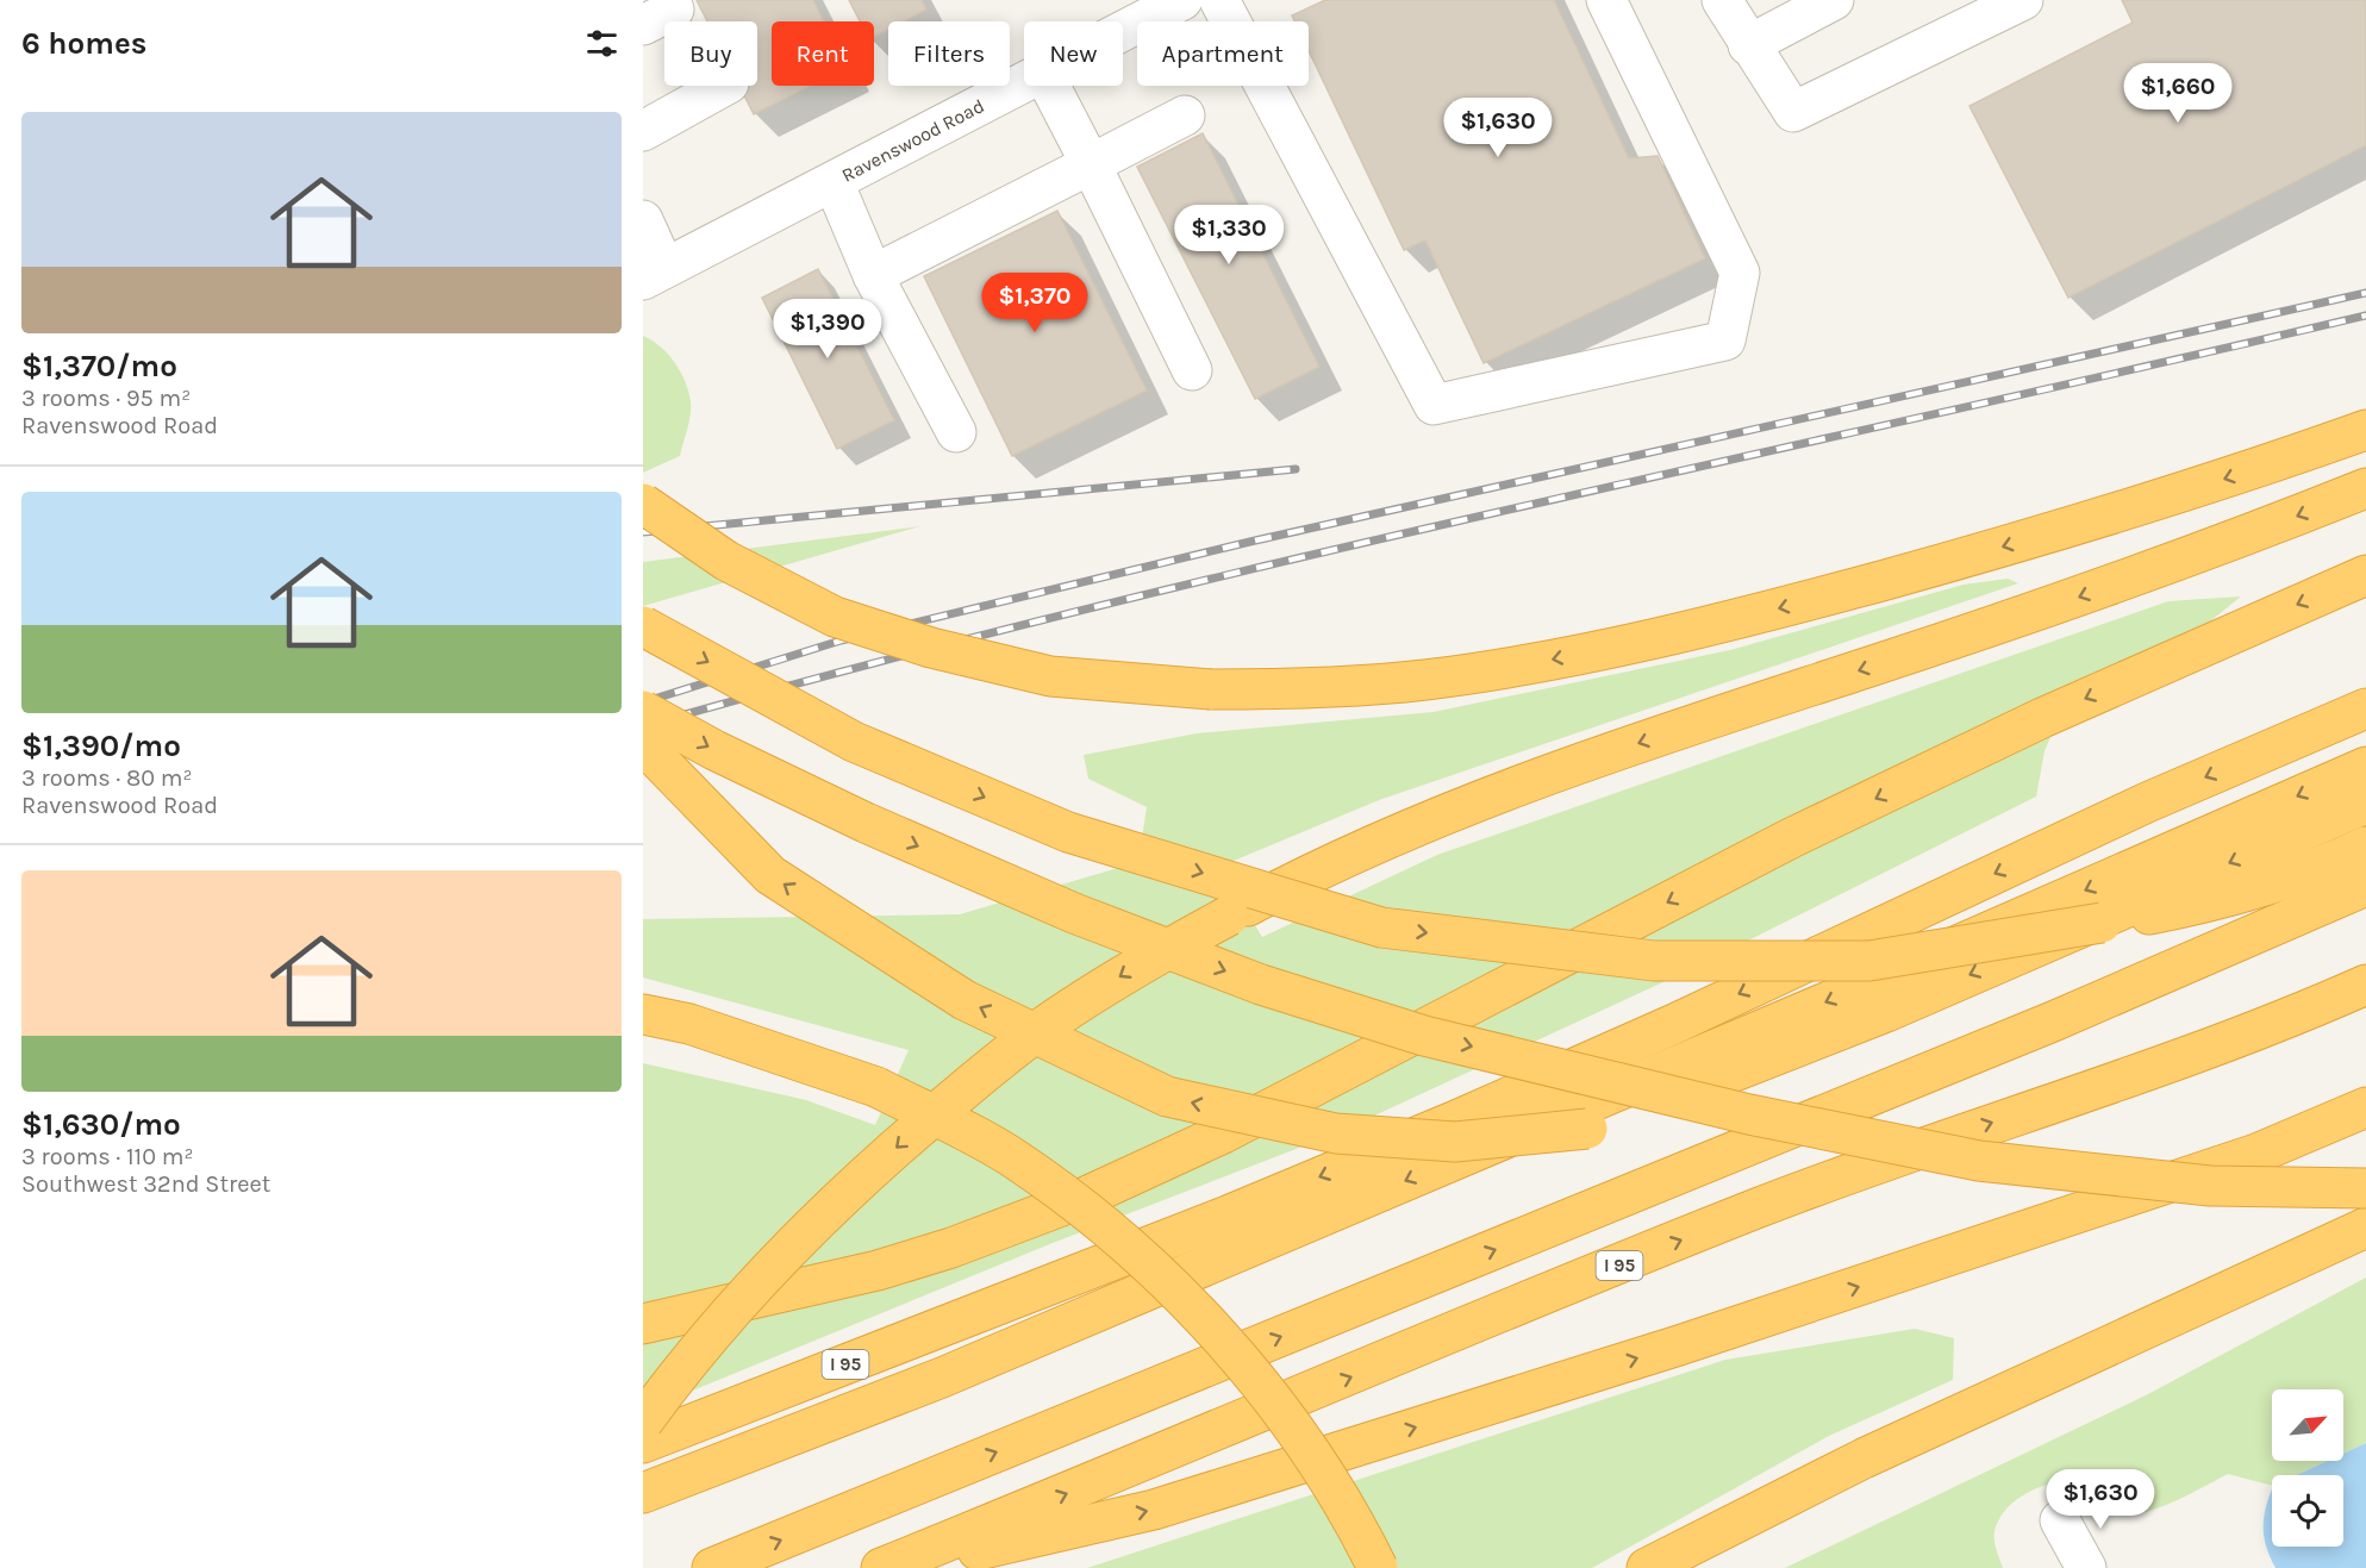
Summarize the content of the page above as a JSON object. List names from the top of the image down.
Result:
{
  "streets": {
    "highway": ["I 95"],
    "street": ["Ravenswood Road"]
  },
  "north": "top right",
  "page": {
    "heading": "6 homes",
    "chip": [
      "Buy",
      "Rent",
      "Filters",
      "New",
      "Apartment"
    ],
    "price": [
      "$1,660",
      "$1,630",
      "$1,330",
      "$1,370",
      "$1,390",
      "$1,630"
    ],
    "list": [
      {
        "name": "$1,370/mo",
        "note": "3 rooms · 95 m² · Ravenswood Road"
      },
      {
        "name": "$1,390/mo",
        "note": "3 rooms · 80 m² · Ravenswood Road"
      },
      {
        "name": "$1,630/mo",
        "note": "3 rooms · 110 m² · Southwest 32nd Street"
      }
    ]
  }
}
